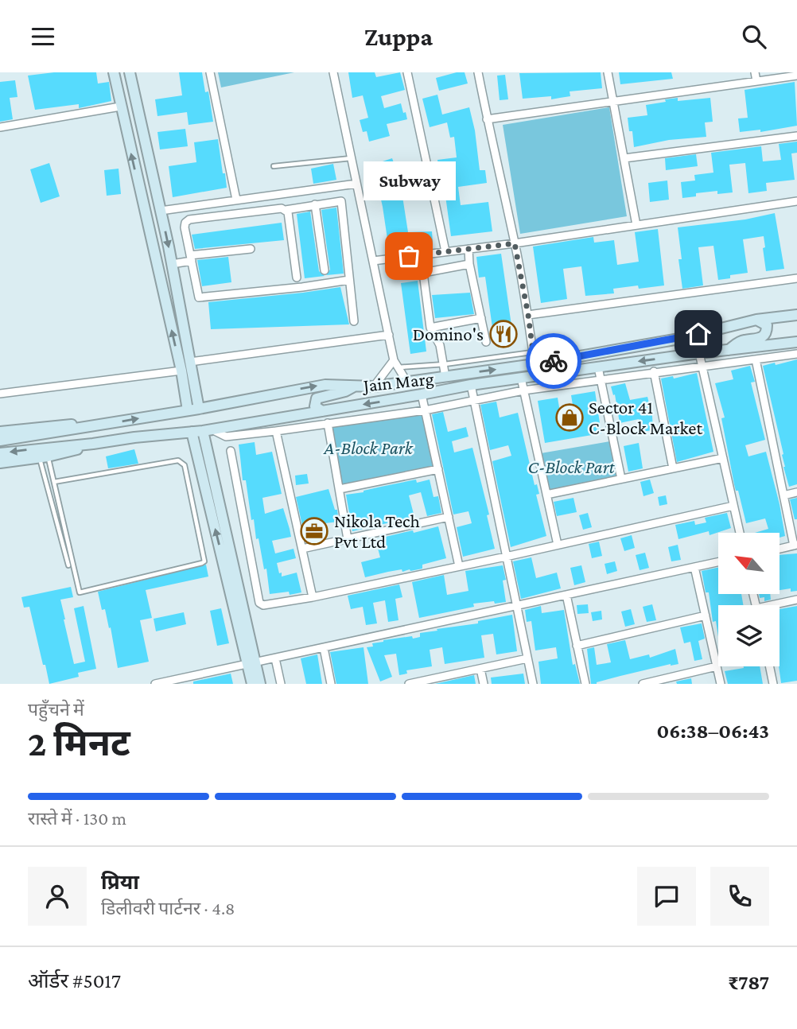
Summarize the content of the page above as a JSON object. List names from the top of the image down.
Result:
{
  "streets": {
    "street": ["Jain Marg"]
  },
  "parks": ["A-Block Park", "C-Block Part"],
  "places": {
    "other": ["Subway"],
    "restaurant": ["Domino's"],
    "shop": ["Sector 41 C-Block Market"],
    "office": ["Nikola Tech Pvt Ltd"]
  },
  "north": "top left",
  "page": {
    "header": "Zuppa",
    "bubble": "Subway",
    "heading": ["2 मिनट", "पहुँचने में", "06:38–06:43"],
    "panel": [
      "प्रिया",
      "डिलीवरी पार्टनर · 4.8",
      "ऑर्डर #5017",
      "₹787"
    ],
    "bar": "रास्ते में · 130 m"
  }
}
